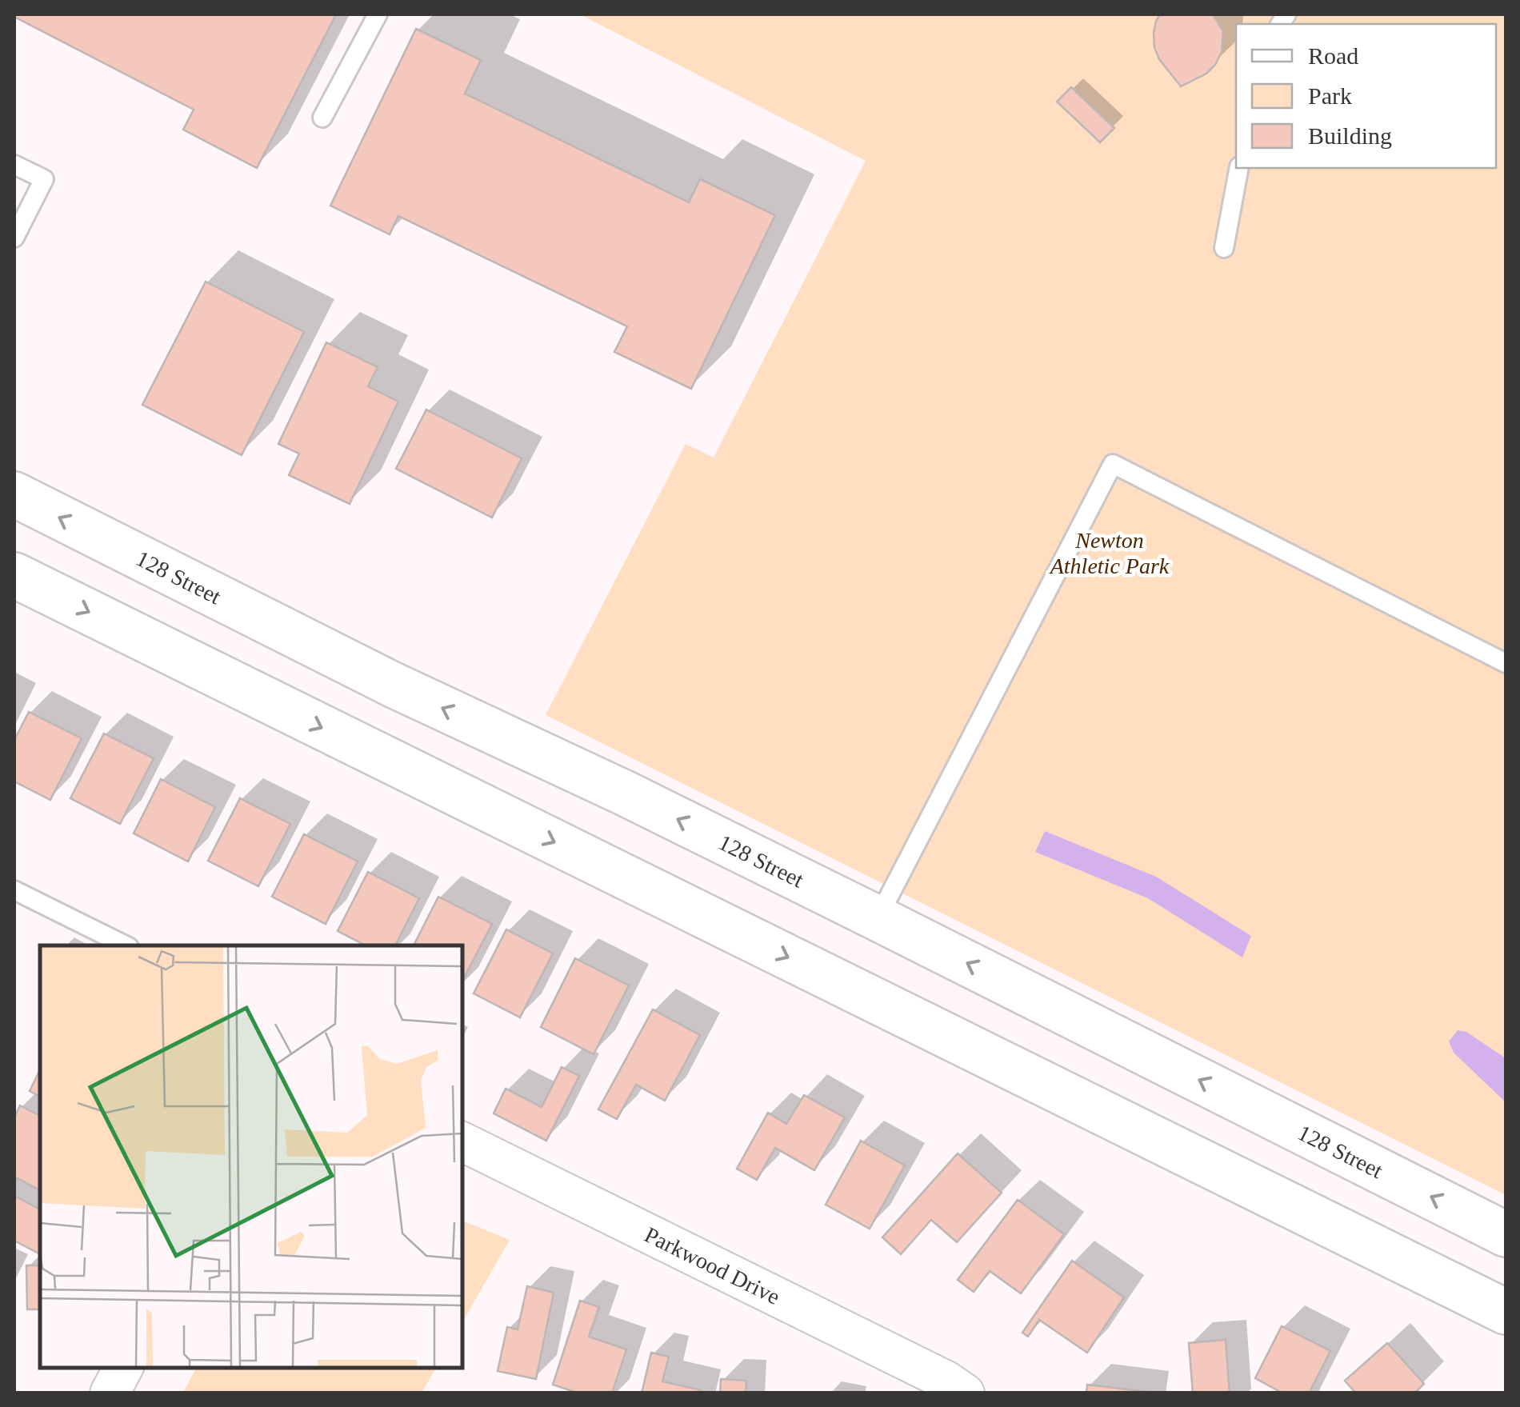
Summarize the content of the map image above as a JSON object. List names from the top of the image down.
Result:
{
  "streets": {
    "main road": ["128 Street"],
    "street": ["Parkwood Drive"]
  },
  "parks": ["Newton Athletic Park"],
  "legend": ["Road", "Park", "Building"]
}
